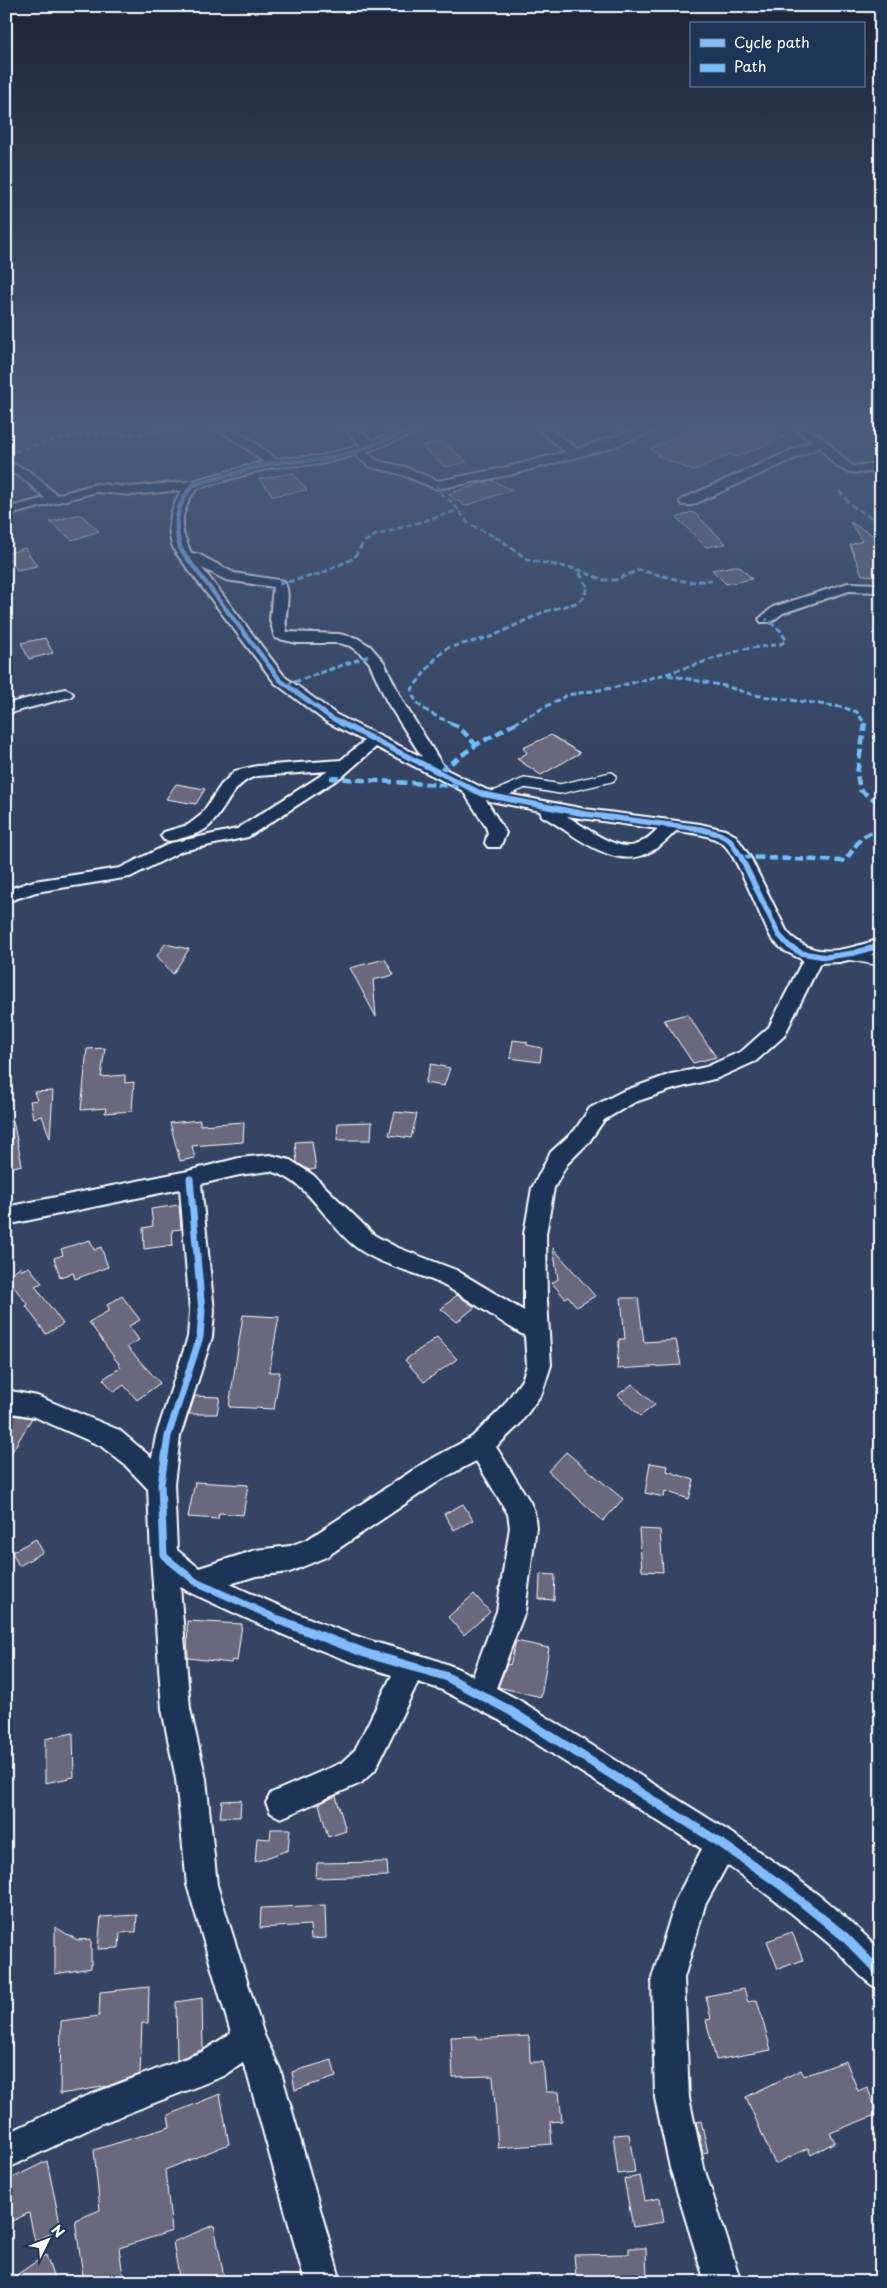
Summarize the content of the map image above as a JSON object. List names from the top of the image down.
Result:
{
  "legend": ["Cycle path", "Path"],
  "north": "top right"
}
